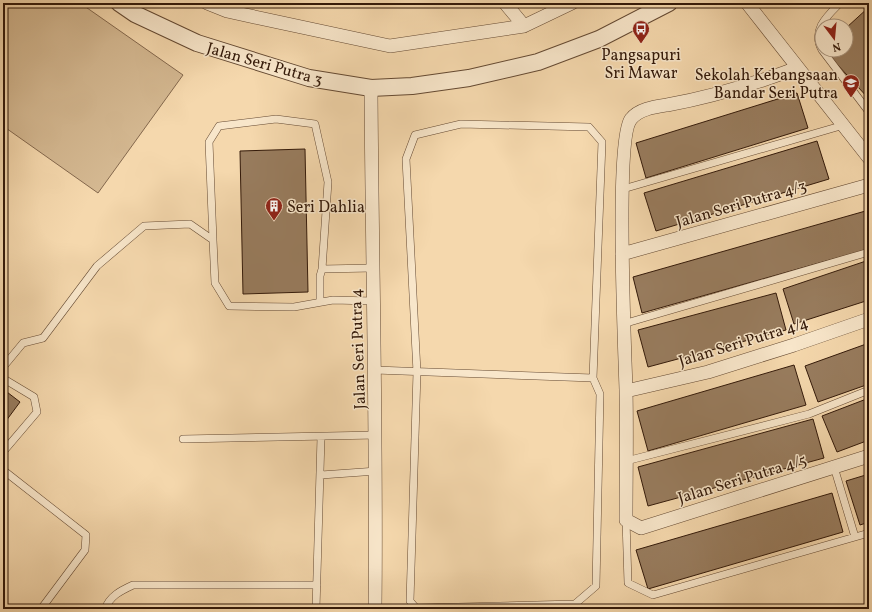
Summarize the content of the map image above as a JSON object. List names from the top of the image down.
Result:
{
  "streets": {
    "street": [
      "Jalan Seri Putra 3",
      "Jalan Seri Putra 4/3",
      "Jalan Seri Putra 4/4",
      "Jalan Seri Putra 4",
      "Jalan Seri Putra 4/5"
    ]
  },
  "crossings": [
    ["Jalan Seri Putra 3", "Jalan Seri Putra 4"]
  ],
  "places": {
    "bus stop": ["Pangsapuri Sri Mawar"],
    "school or university": ["Sekolah Kebangsaan Bandar Seri Putra"],
    "building": ["Seri Dahlia"]
  },
  "north": "bottom"
}
